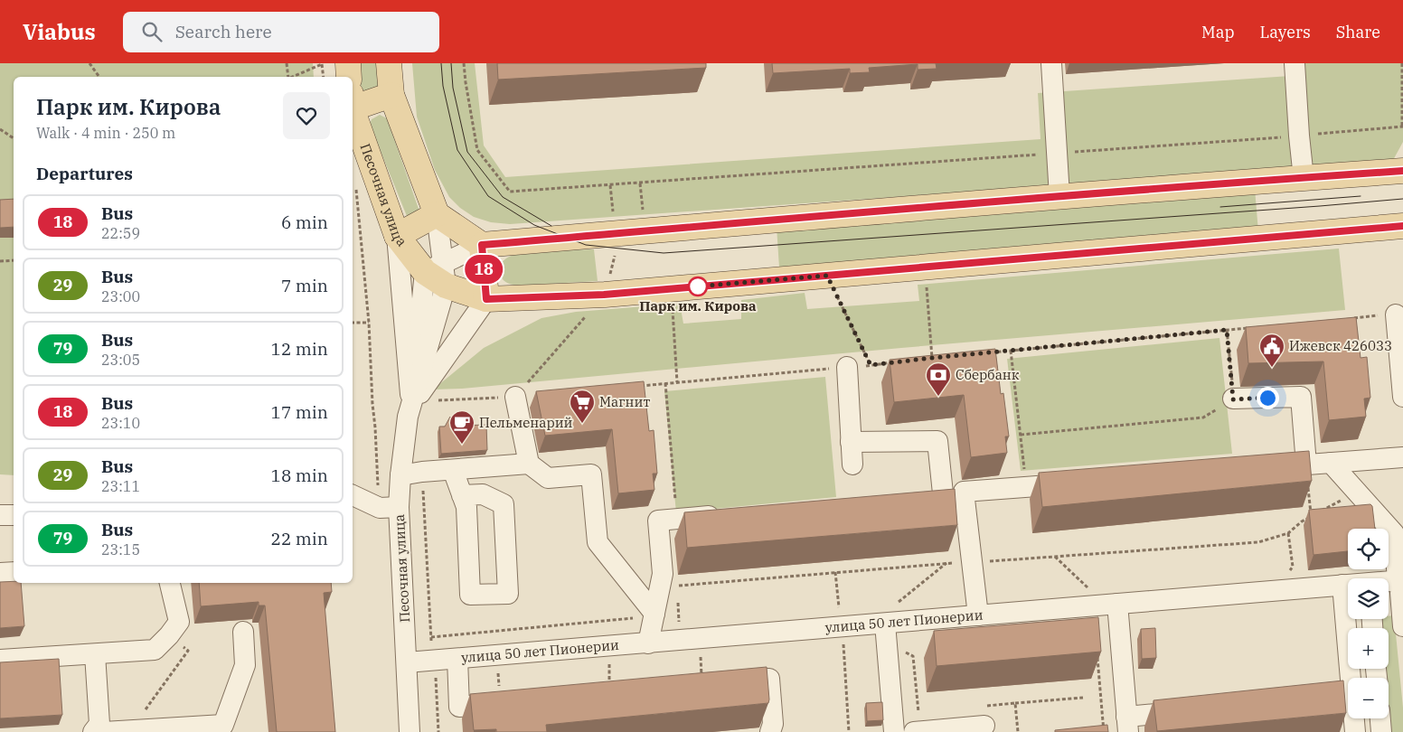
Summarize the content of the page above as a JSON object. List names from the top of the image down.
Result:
{
  "streets": {
    "main road": ["Песочная улица"],
    "street": ["улица 50 лет Пионерии"]
  },
  "crossings": [
    ["Песочная улица", "улица 50 лет Пионерии"]
  ],
  "places": {
    "other": ["Парк им. Кирова"],
    "public building": ["Ижевск 426033"],
    "bank": ["Сбербанк"],
    "supermarket": ["Магнит"],
    "cafe": ["Пельменарий"]
  },
  "lines": ["bus line 18"],
  "page": {
    "header": "Viabus",
    "search": "Search here",
    "nav": ["Map", "Layers", "Share"],
    "on_map": "18",
    "heading": [
      ["Парк им. Кирова", "Walk · 4 min · 250 m"],
      "Departures"
    ],
    "list": [
      {
        "mark": "18",
        "name": "Bus",
        "note": "22:59",
        "value": "6 min"
      },
      {
        "mark": "29",
        "name": "Bus",
        "note": "23:00",
        "value": "7 min"
      },
      {
        "mark": "79",
        "name": "Bus",
        "note": "23:05",
        "value": "12 min"
      },
      {
        "mark": "18",
        "name": "Bus",
        "note": "23:10",
        "value": "17 min"
      },
      {
        "mark": "29",
        "name": "Bus",
        "note": "23:11",
        "value": "18 min"
      },
      {
        "mark": "79",
        "name": "Bus",
        "note": "23:15",
        "value": "22 min"
      }
    ],
    "map_buttons": ["+", "−"]
  }
}
